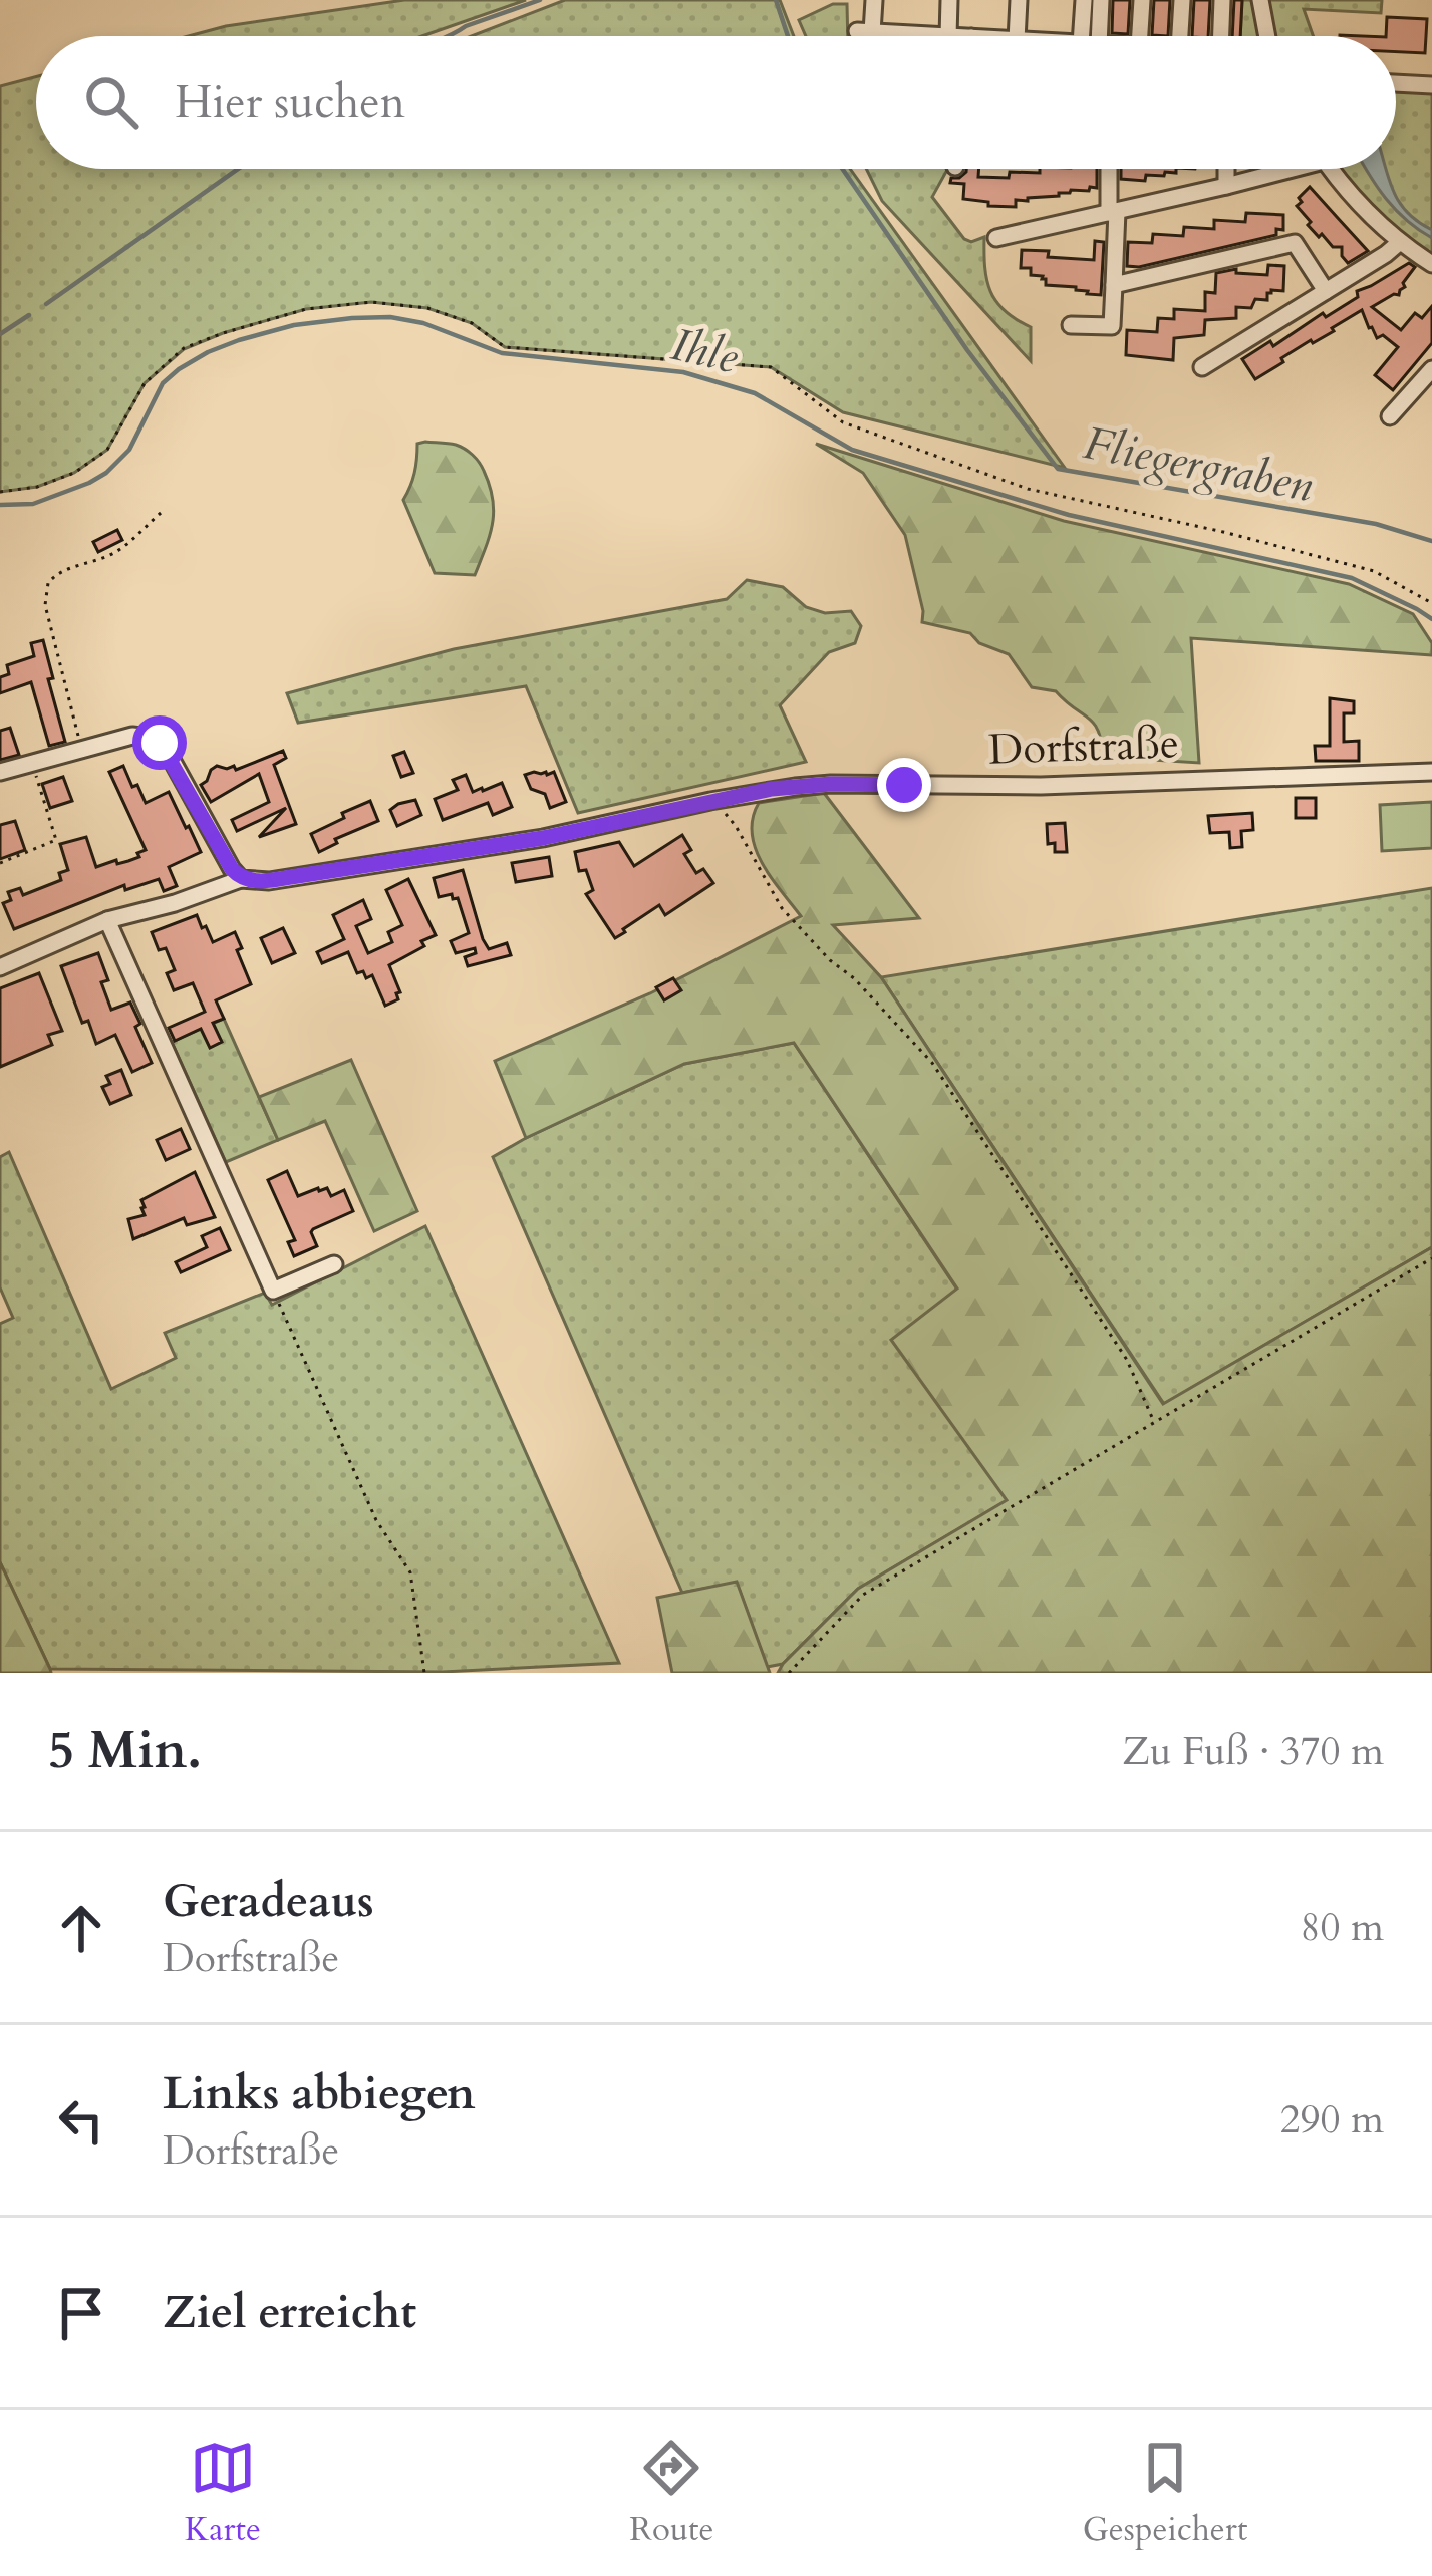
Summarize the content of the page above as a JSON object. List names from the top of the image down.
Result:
{
  "streets": {
    "street": ["Dorfstraße"]
  },
  "water": ["Ihle", "Fliegergraben"],
  "page": {
    "search": "Hier suchen",
    "heading": ["5 Min.", "Zu Fuß · 370 m"],
    "list": [
      ["Geradeaus", "Dorfstraße", "80 m"],
      ["Links abbiegen", "Dorfstraße", "290 m"],
      "Ziel erreicht"
    ],
    "nav": ["Karte", "Route", "Gespeichert"]
  }
}
